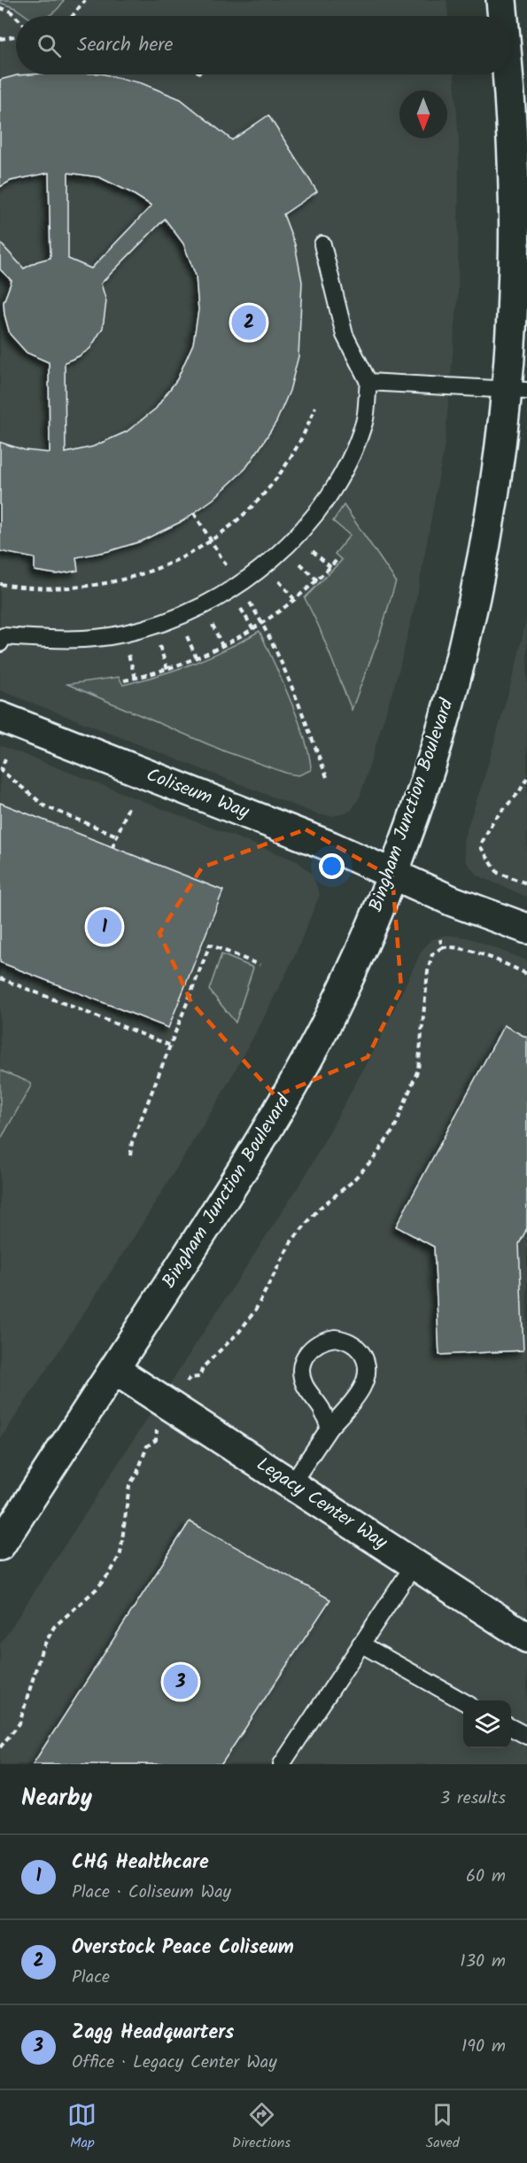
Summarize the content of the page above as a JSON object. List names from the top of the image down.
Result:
{
  "streets": {
    "main road": ["Coliseum Way", "Bingham Junction Boulevard", "Legacy Center Way"]
  },
  "crossings": [
    ["Coliseum Way", "Bingham Junction Boulevard"],
    ["Bingham Junction Boulevard", "Legacy Center Way"]
  ],
  "north": "bottom",
  "page": {
    "search": "Search here",
    "pins": ["2", "1", "3"],
    "heading": ["Nearby", "3 results"],
    "list": [
      {
        "mark": "1",
        "name": "CHG Healthcare",
        "note": "Place · Coliseum Way",
        "value": "60 m"
      },
      {
        "mark": "2",
        "name": "Overstock Peace Coliseum",
        "note": "Place",
        "value": "130 m"
      },
      {
        "mark": "3",
        "name": "Zagg Headquarters",
        "note": "Office · Legacy Center Way",
        "value": "190 m"
      }
    ],
    "nav": ["Map", "Directions", "Saved"]
  }
}
